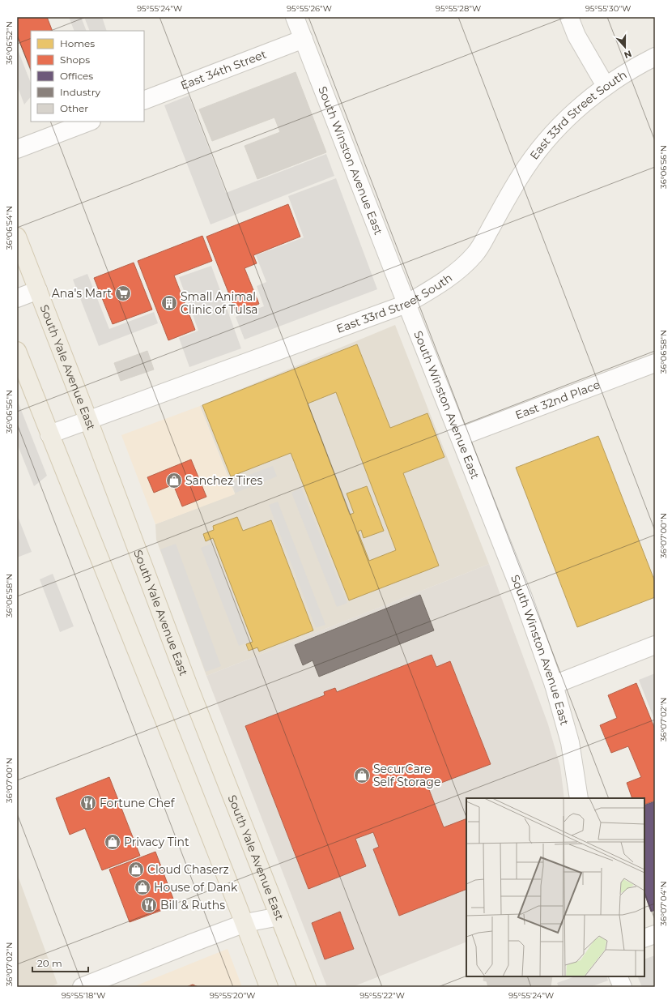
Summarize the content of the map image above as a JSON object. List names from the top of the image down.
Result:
{
  "streets": {
    "main road": ["South Yale Avenue East"],
    "street": [
      "East 34th Street",
      "East 33rd Street South",
      "South Winston Avenue East",
      "East 32nd Place"
    ]
  },
  "crossings": [
    ["East 34th Street", "South Winston Avenue East"],
    ["East 33rd Street South", "South Winston Avenue East"],
    ["East 33rd Street South", "South Yale Avenue East"],
    ["South Winston Avenue East", "East 32nd Place"]
  ],
  "places": {
    "supermarket": ["Ana's Mart"],
    "building": ["Small Animal Clinic of Tulsa"],
    "shop": [
      "Sanchez Tires",
      "SecurCare Self Storage",
      "Privacy Tint",
      "Cloud Chaserz",
      "House of Dank"
    ],
    "restaurant": ["Fortune Chef", "Bill & Ruths"]
  },
  "legend": [
    "Homes",
    "Shops",
    "Offices",
    "Industry",
    "Other"
  ],
  "scale_bar": "20 m",
  "north": "bottom",
  "coordinates": [
    "95°55'24\"W",
    "95°55'26\"W",
    "95°55'28\"W",
    "95°55'30\"W",
    "36°06'52\"N",
    "36°06'56\"N",
    "36°06'54\"N",
    "36°06'58\"N",
    "36°07'00\"N",
    "36°07'02\"N",
    "36°07'04\"N",
    "95°55'18\"W",
    "95°55'20\"W",
    "95°55'22\"W"
  ]
}
